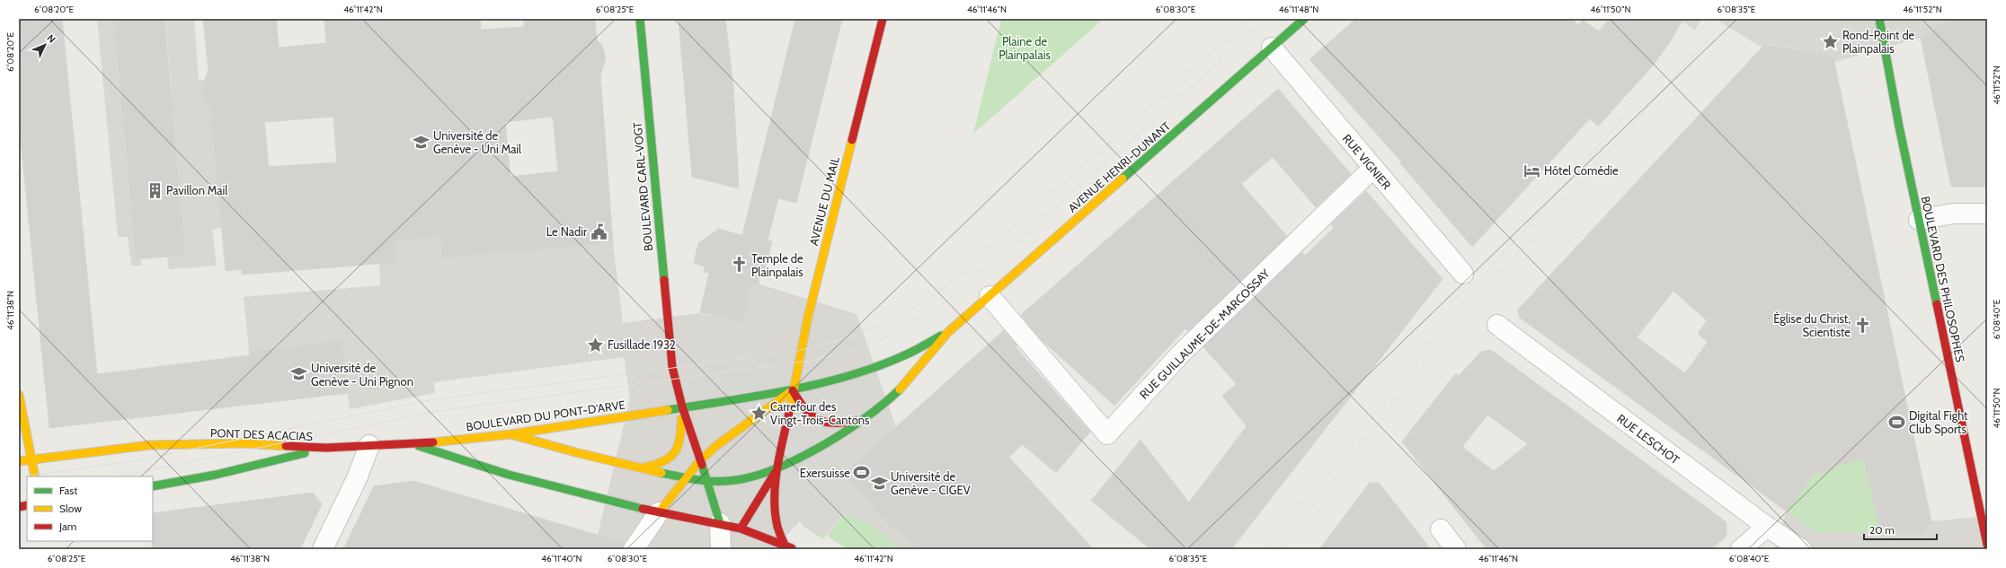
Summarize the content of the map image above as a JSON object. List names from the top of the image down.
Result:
{
  "streets": {
    "main road": [
      "AVENUE HENRI-DUNANT",
      "BOULEVARD CARL-VOGT",
      "AVENUE DU MAIL",
      "BOULEVARD DES PHILOSOPHES",
      "BOULEVARD DU PONT-D'ARVE",
      "PONT DES ACACIAS"
    ],
    "street": ["RUE VIGNIER", "RUE GUILLAUME-DE-MARCOSSAY", "RUE LESCHOT"]
  },
  "crossings": [
    ["RUE VIGNIER", "AVENUE HENRI-DUNANT"],
    ["RUE VIGNIER", "RUE GUILLAUME-DE-MARCOSSAY"],
    ["AVENUE HENRI-DUNANT", "AVENUE DU MAIL"],
    ["AVENUE HENRI-DUNANT", "RUE GUILLAUME-DE-MARCOSSAY"],
    ["BOULEVARD CARL-VOGT", "BOULEVARD DU PONT-D'ARVE"],
    ["BOULEVARD DU PONT-D'ARVE", "PONT DES ACACIAS"]
  ],
  "parks": ["Plaine de Plainpalais"],
  "places": {
    "place": ["Rond-Point de Plainpalais", "Fusillade 1932", "Carrefour des Vingt-Trois-Cantons"],
    "school or university": ["Université de Genève - Uni Mail", "Université de Genève - Uni Pignon", "Université de Genève - CIGEV"],
    "hotel": ["Hôtel Comédie"],
    "building": ["Pavillon Mail"],
    "public building": ["Le Nadir"],
    "church": ["Temple de Plainpalais", "Église du Christ, Scientiste"],
    "sports": ["Digital Fight Club Sports", "Exersuisse"]
  },
  "legend": ["Fast", "Slow", "Jam"],
  "scale_bar": "20 m",
  "north": "top right",
  "coordinates": [
    "6°08'20\"E",
    "46°11'42\"N",
    "6°08'25\"E",
    "46°11'46\"N",
    "6°08'30\"E",
    "46°11'48\"N",
    "46°11'50\"N",
    "6°08'35\"E",
    "46°11'52\"N",
    "46°11'38\"N",
    "6°08'40\"E",
    "46°11'40\"N"
  ]
}
